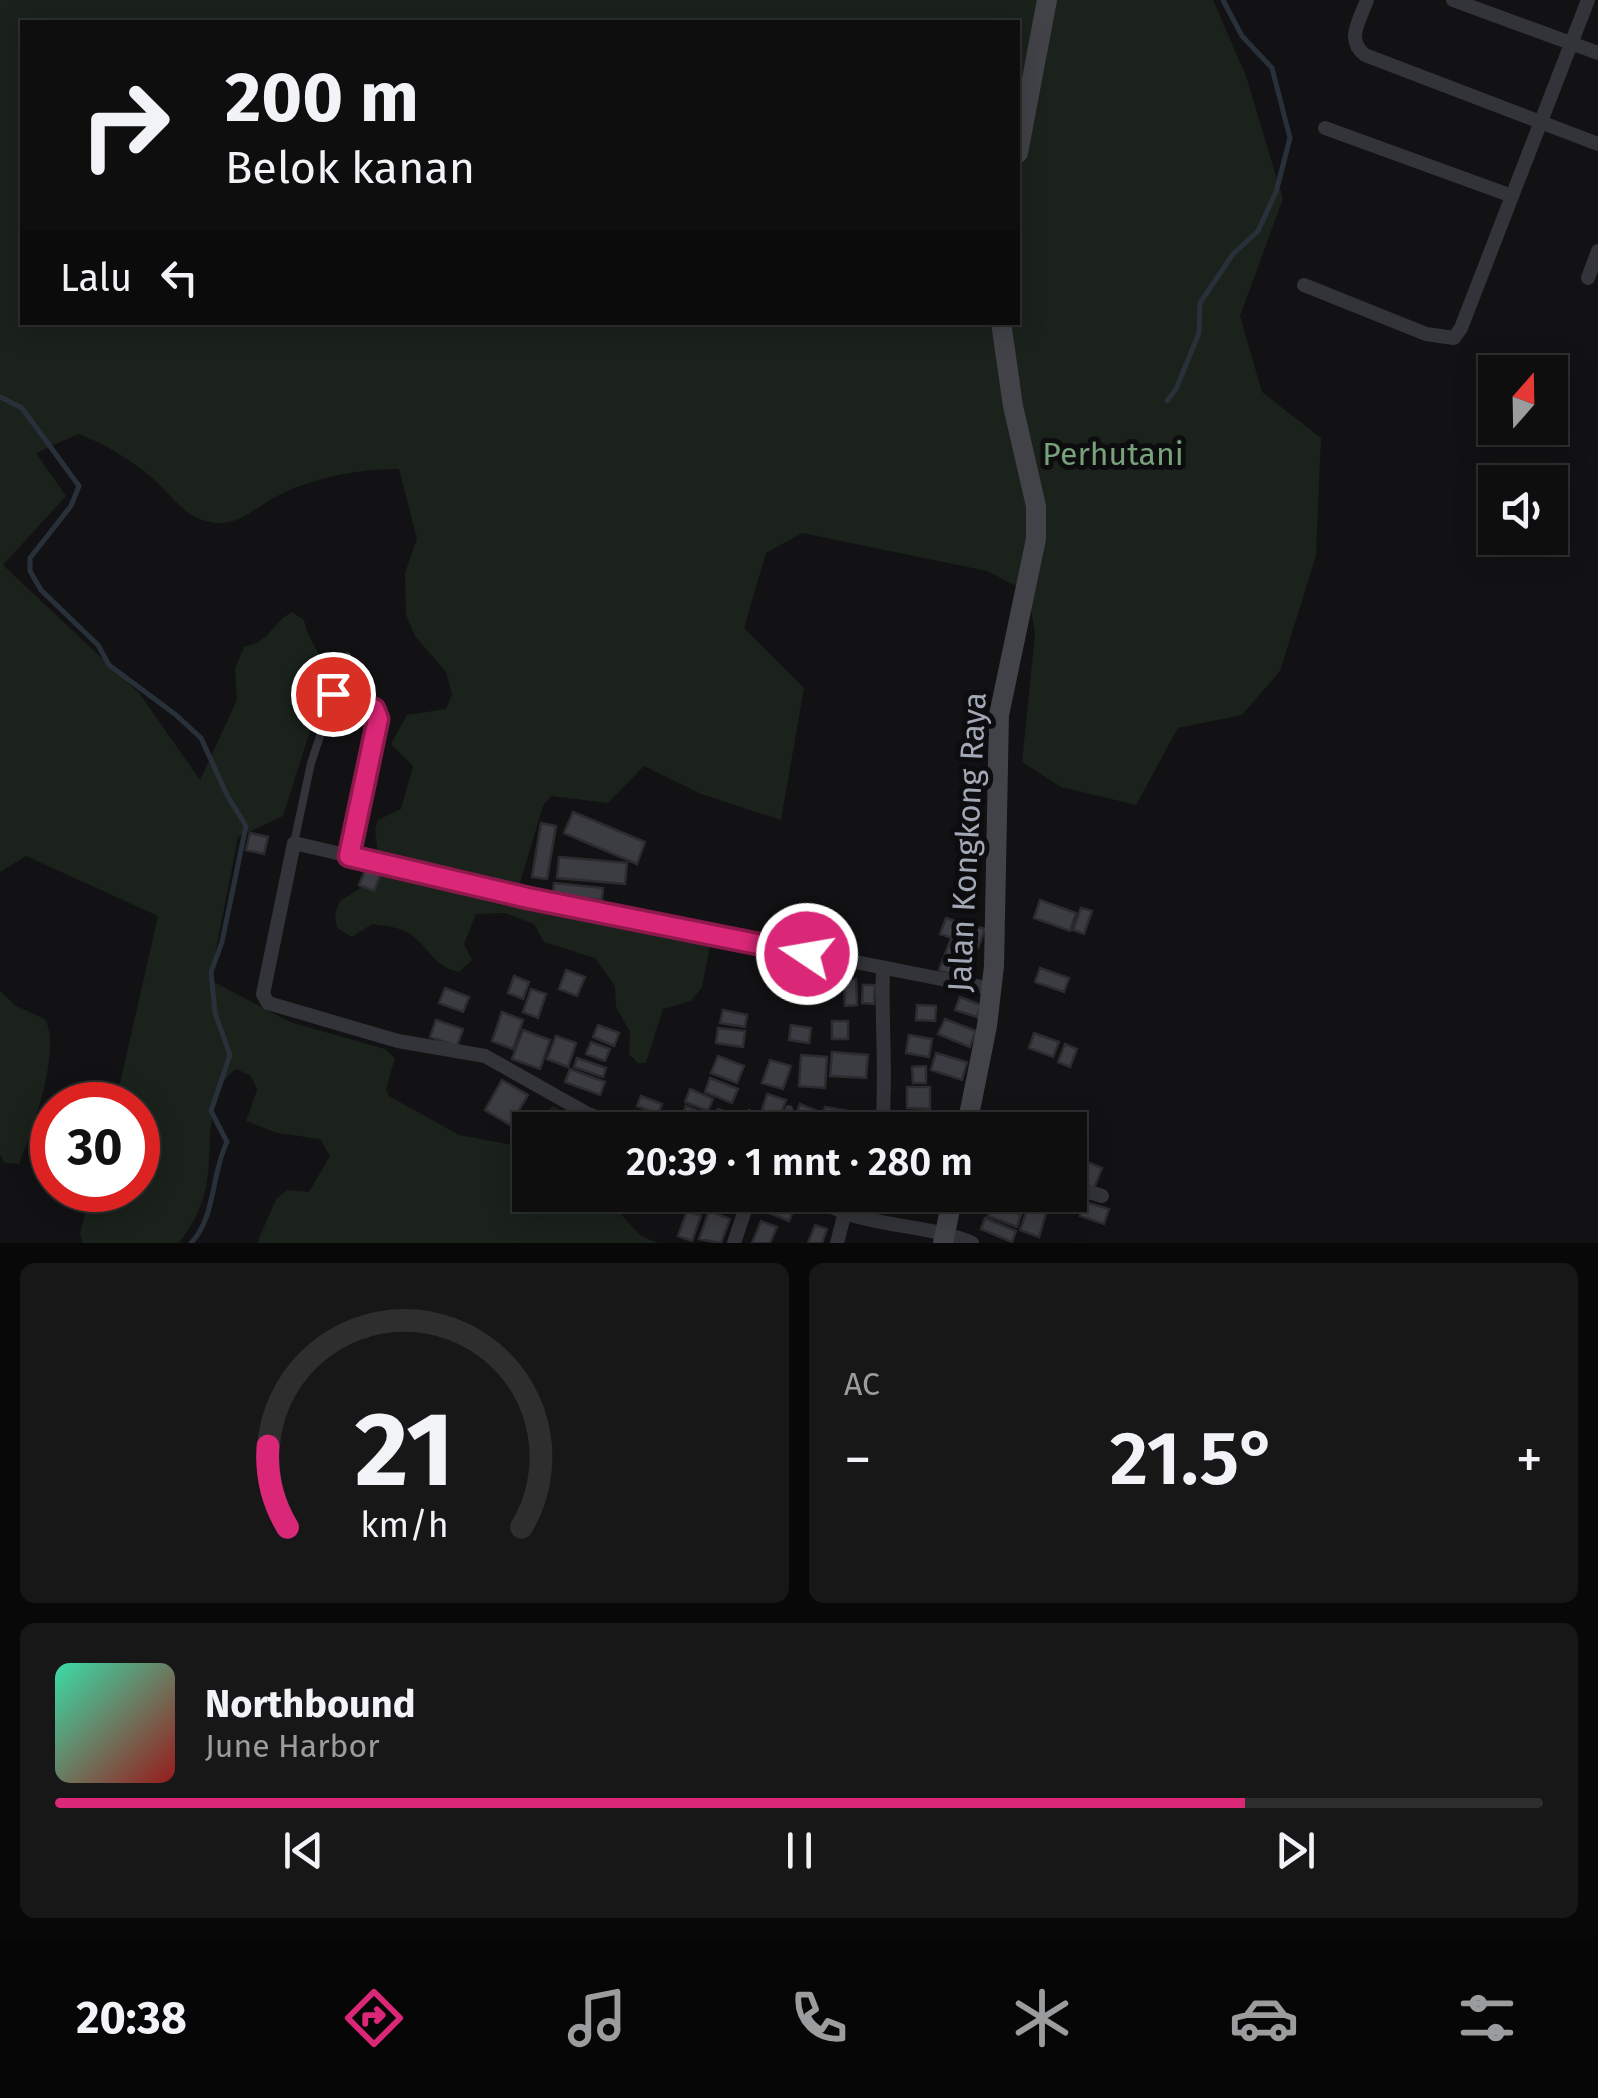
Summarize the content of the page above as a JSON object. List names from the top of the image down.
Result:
{
  "streets": {
    "street": ["Jalan Kongkong Raya"]
  },
  "parks": ["Perhutani"],
  "north": "top",
  "page": {
    "turn": ["200 m", "Belok kanan"],
    "then": "Lalu",
    "limit": "30",
    "trip": "20:39 · 1 mnt · 280 m",
    "tile": "AC",
    "heat": ["−", "21.5°", "+"],
    "song": ["Northbound", "June Harbor"],
    "tabs": "20:38",
    "gauge": ["21", "km/h"]
  }
}
